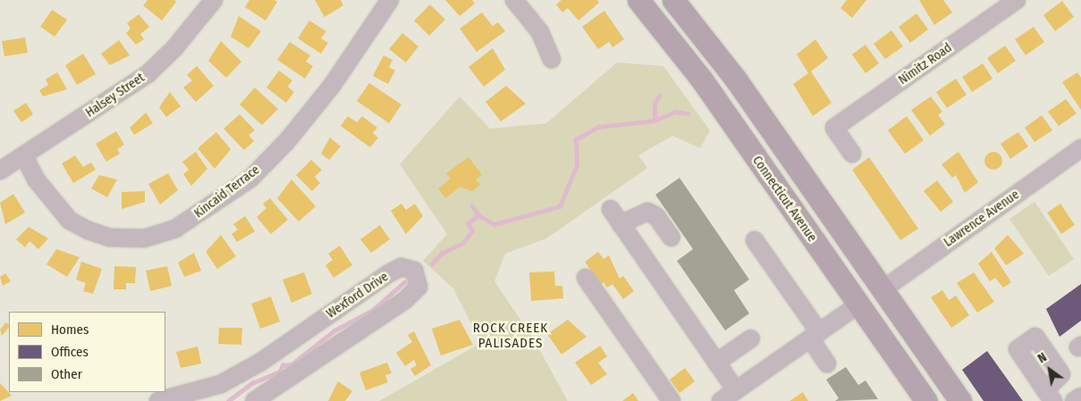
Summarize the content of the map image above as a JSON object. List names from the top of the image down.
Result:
{
  "streets": {
    "main road": ["Connecticut Avenue"],
    "street": [
      "Nimitz Road",
      "Halsey Street",
      "Kincaid Terrace",
      "Lawrence Avenue",
      "Wexford Drive"
    ]
  },
  "crossings": [
    ["Halsey Street", "Kincaid Terrace"]
  ],
  "districts": ["ROCK CREEK PALISADES"],
  "legend": ["Homes", "Offices", "Other"],
  "north": "top left"
}
